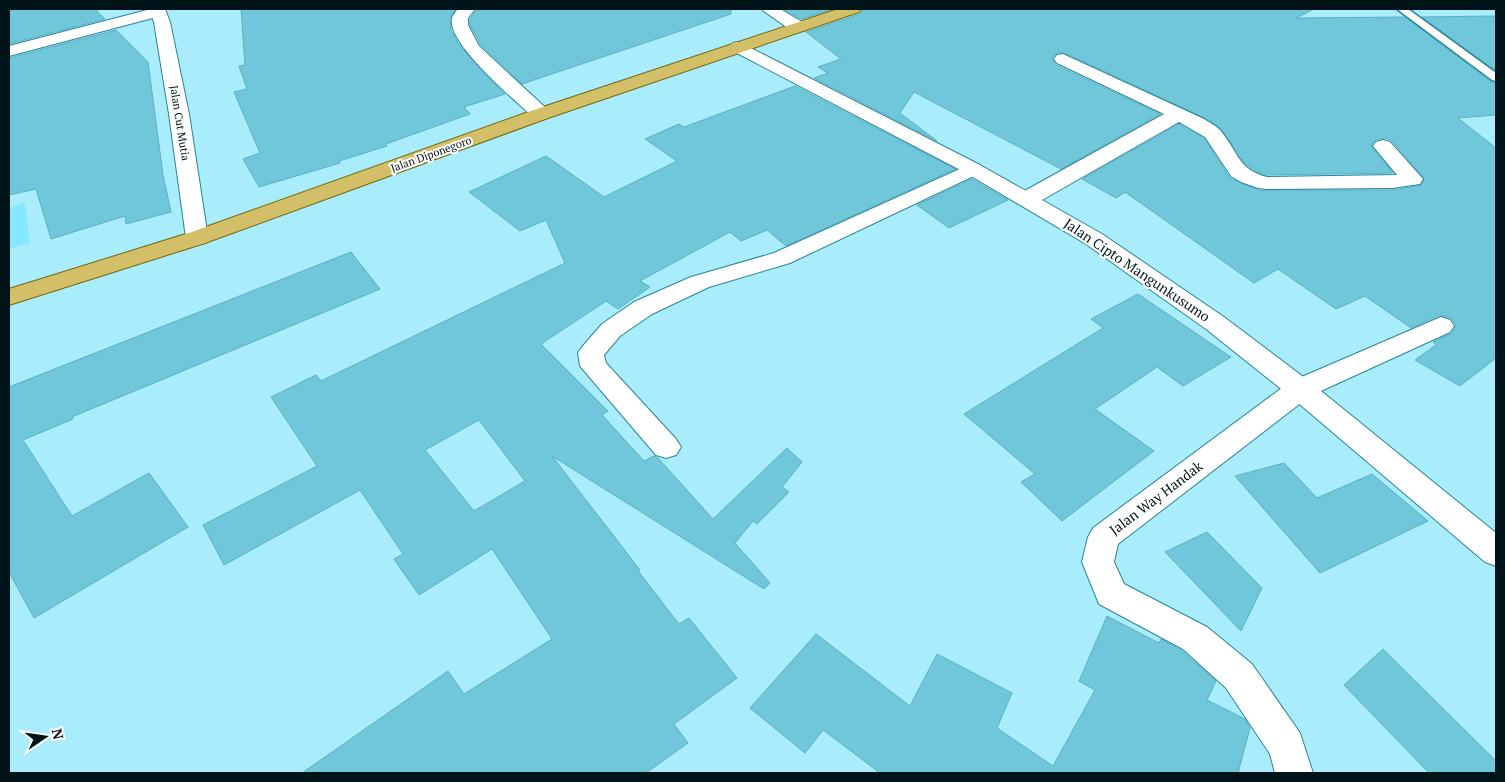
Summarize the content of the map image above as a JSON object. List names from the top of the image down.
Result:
{
  "streets": {
    "main road": ["Jalan Diponegoro"],
    "street": ["Jalan Cut Mutia", "Jalan Cipto Mangunkusumo", "Jalan Way Handak"]
  },
  "crossings": [
    ["Jalan Cut Mutia", "Jalan Diponegoro"],
    ["Jalan Diponegoro", "Jalan Cipto Mangunkusumo"],
    ["Jalan Cipto Mangunkusumo", "Jalan Way Handak"]
  ],
  "north": "right"
}
